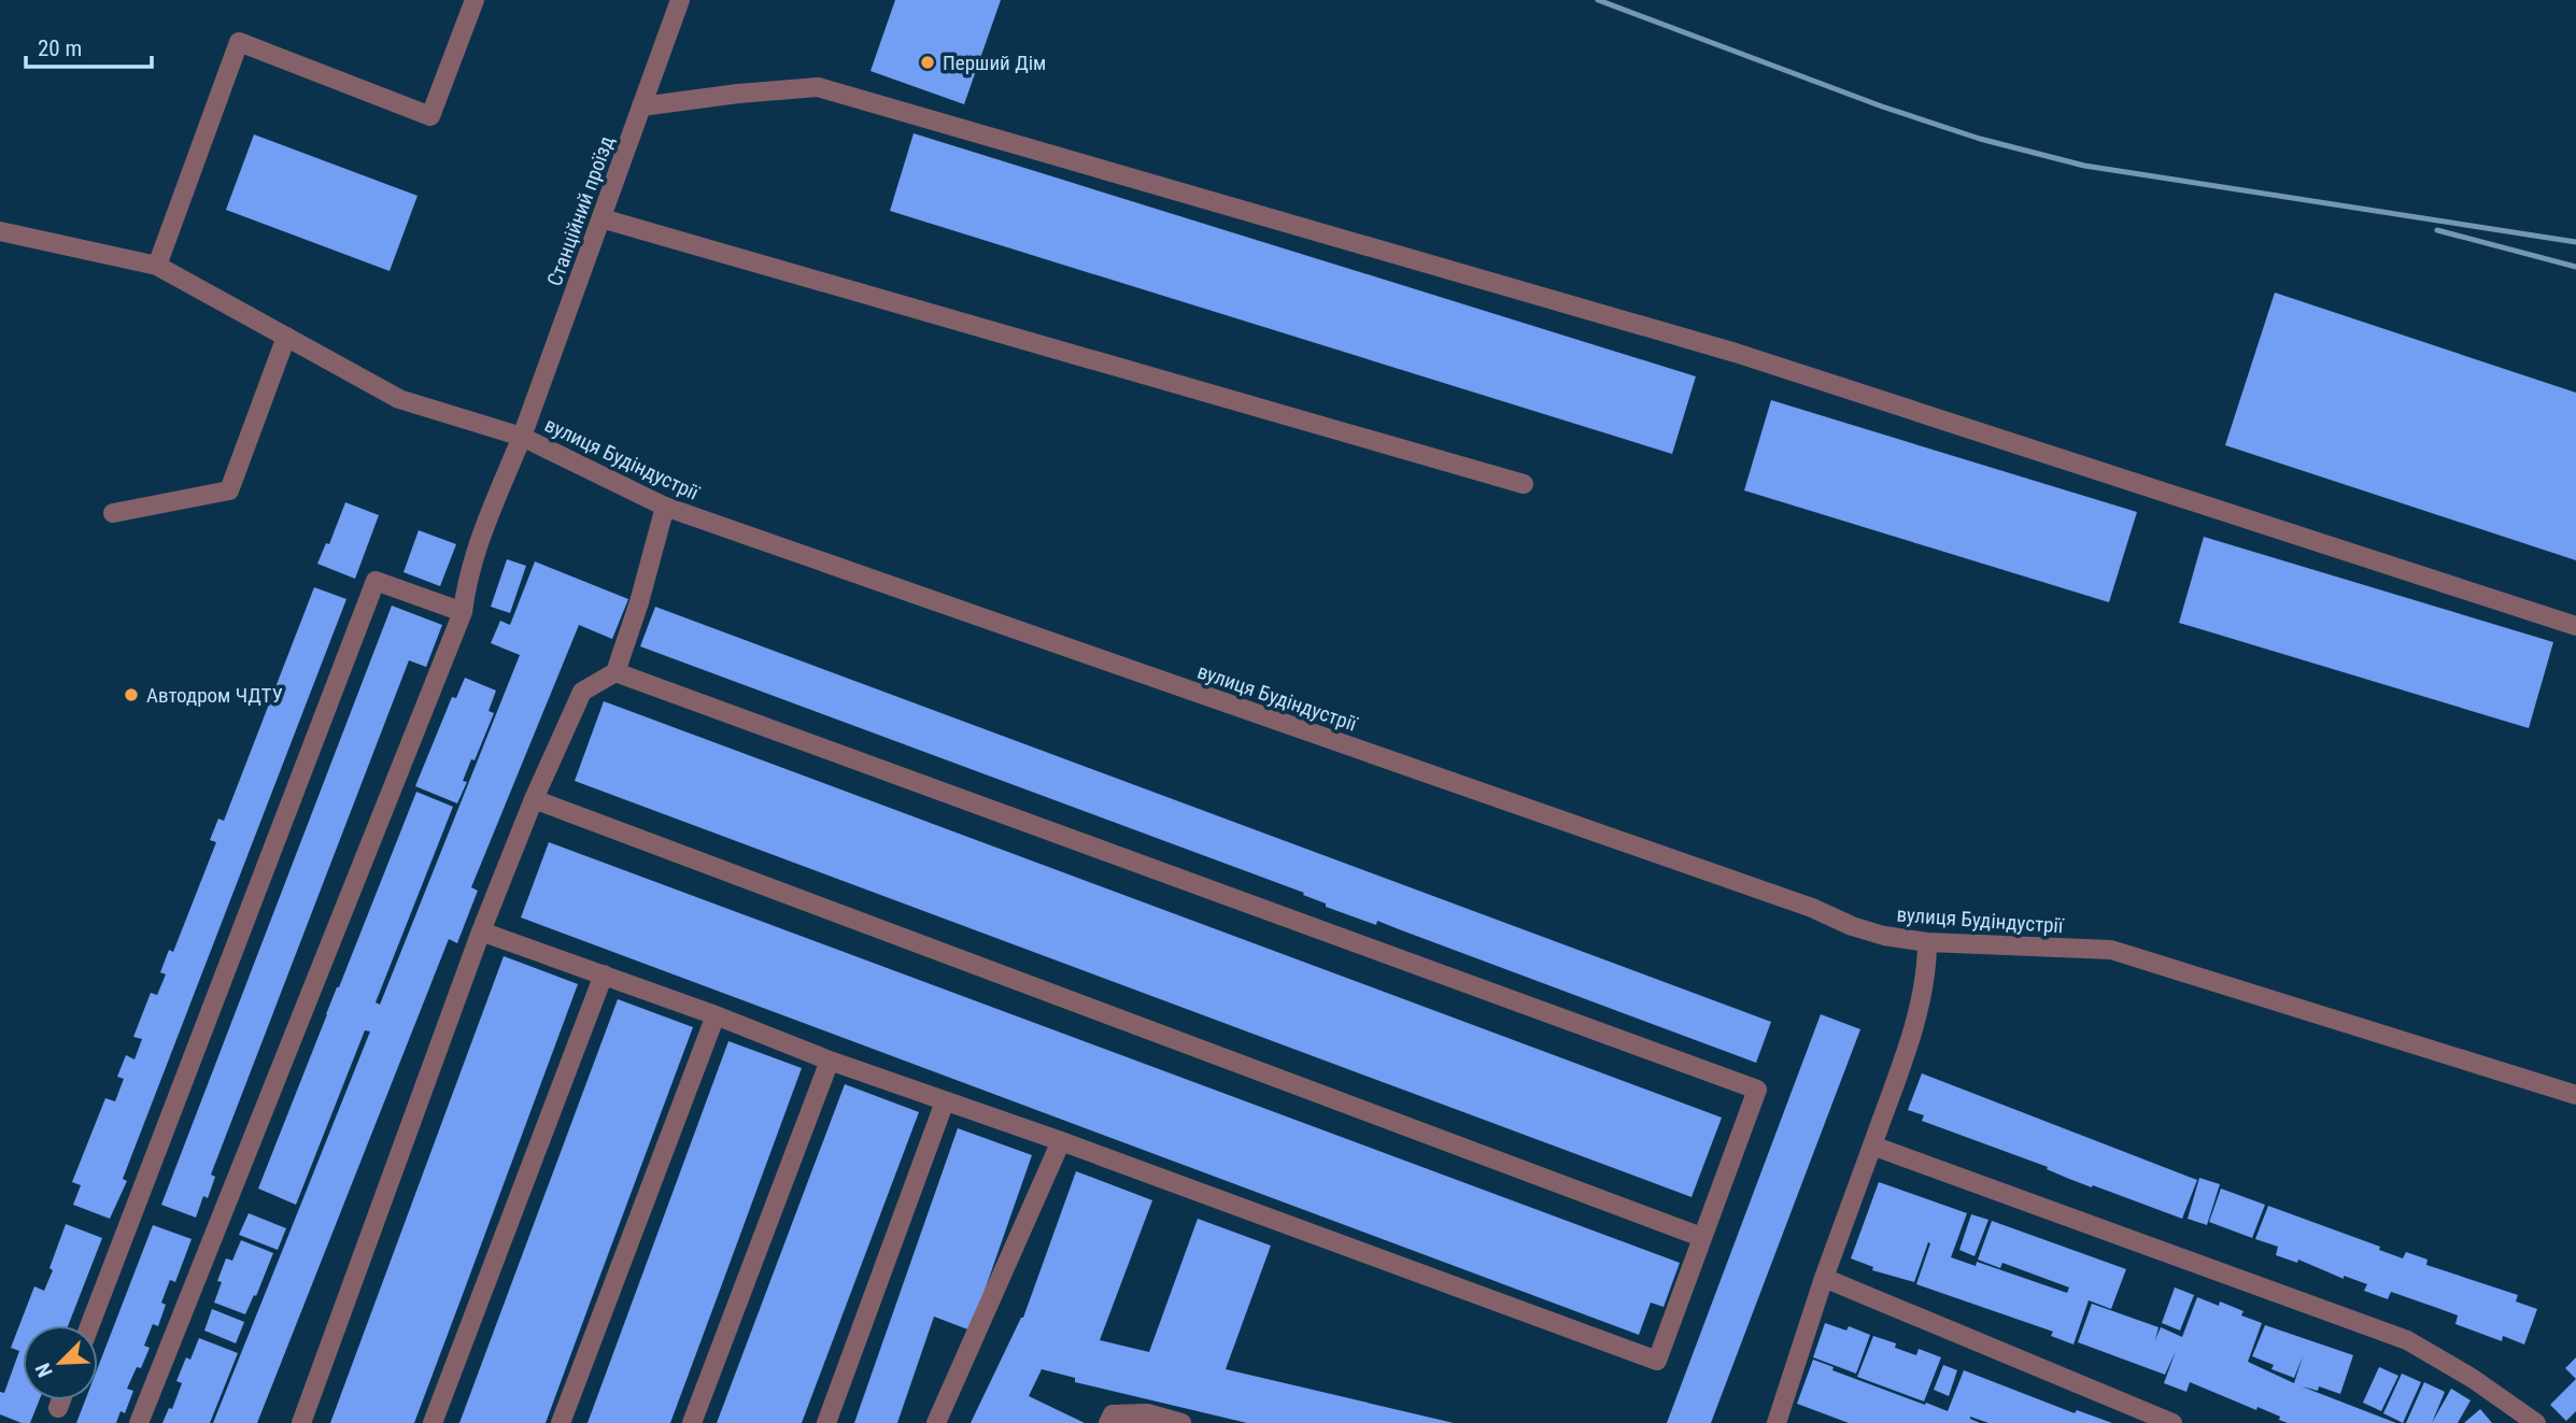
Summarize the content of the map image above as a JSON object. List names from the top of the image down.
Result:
{
  "streets": {
    "street": ["Станційний проїзд", "вулиця Будіндустрії"]
  },
  "crossings": [
    ["Станційний проїзд", "вулиця Будіндустрії"]
  ],
  "places": ["Перший Дім", "Автодром ЧДТУ"],
  "scale_bar": "20 m",
  "north": "bottom left"
}
